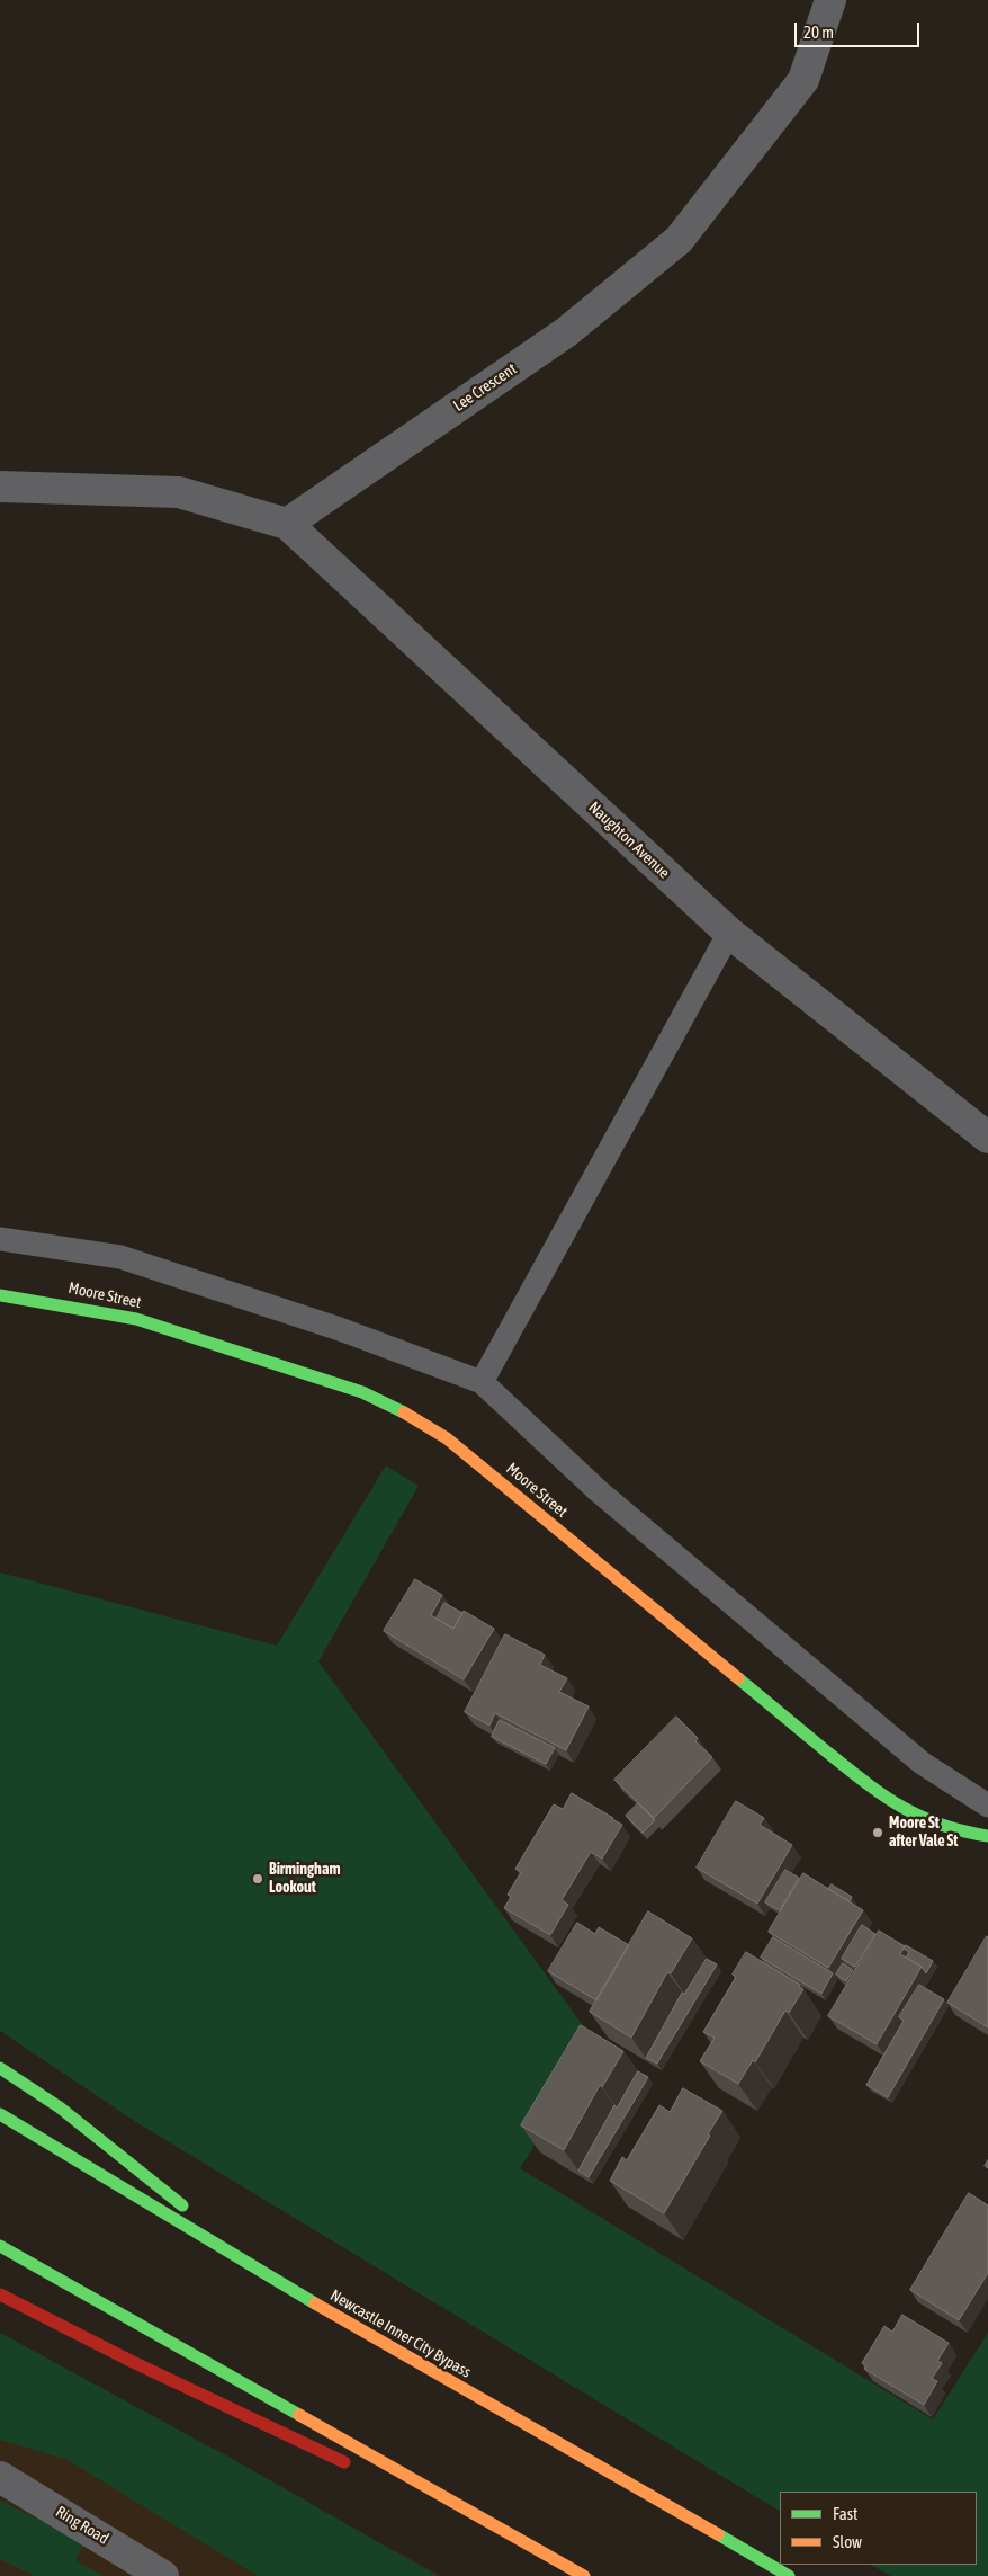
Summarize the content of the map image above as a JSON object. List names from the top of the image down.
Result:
{
  "streets": {
    "main road": ["Moore Street", "Newcastle Inner City Bypass"],
    "street": ["Lee Crescent", "Naughton Avenue", "Ring Road"]
  },
  "crossings": [
    ["Lee Crescent", "Naughton Avenue"]
  ],
  "places": ["Moore St after Vale St", "Birmingham Lookout"],
  "legend": ["Fast", "Slow"],
  "scale_bar": "20 m"
}
